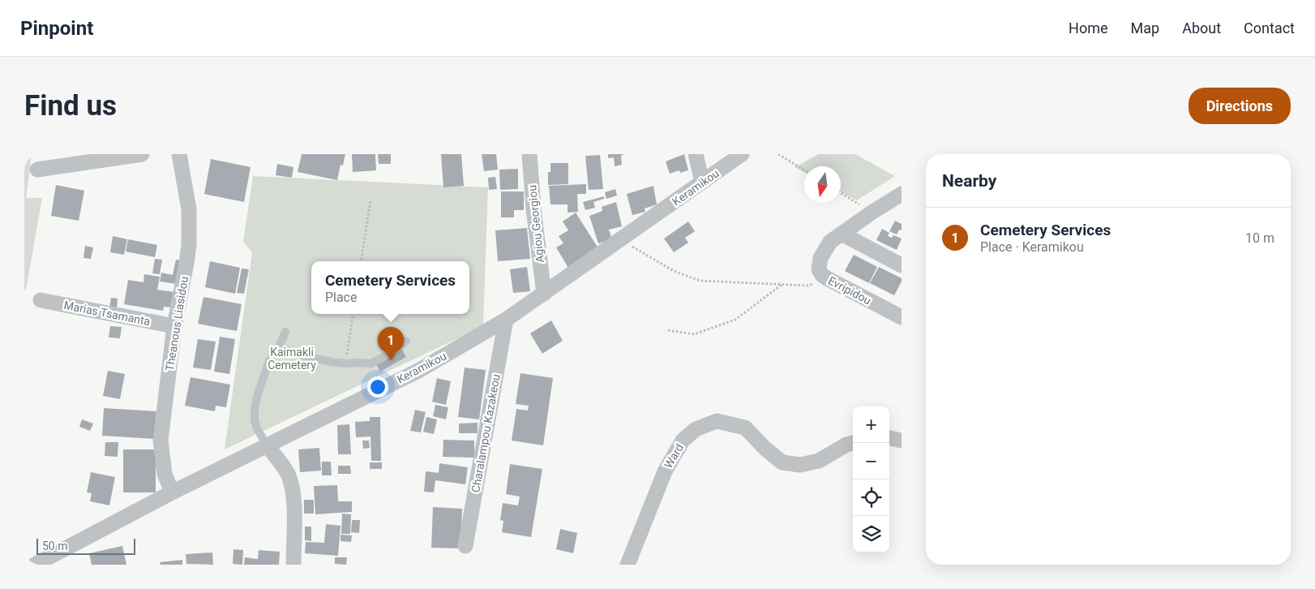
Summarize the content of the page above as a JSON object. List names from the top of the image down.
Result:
{
  "streets": {
    "street": [
      "Keramikou",
      "Agiou Georgiou",
      "Evripidou",
      "Marias Tsamanta",
      "Theanous Liasidou",
      "Charalampou Kazakeou",
      "Ward"
    ]
  },
  "crossings": [
    ["Keramikou", "Agiou Georgiou"],
    ["Keramikou", "Theanous Liasidou"],
    ["Keramikou", "Charalampou Kazakeou"],
    ["Marias Tsamanta", "Theanous Liasidou"]
  ],
  "parks": ["Kaimakli Cemetery"],
  "scale_bar": "50 m",
  "north": "bottom",
  "page": {
    "header": "Pinpoint",
    "nav": [
      "Home",
      "Map",
      "About",
      "Contact"
    ],
    "buttons": "Directions",
    "title": "Find us",
    "heading": "Nearby",
    "list": [
      {
        "mark": "1",
        "name": "Cemetery Services",
        "note": "Place · Keramikou",
        "value": "10 m"
      }
    ],
    "popup": ["Cemetery Services", "Place"],
    "pins": "1",
    "map_buttons": ["+", "−"],
    "scale": "50 m"
  }
}
